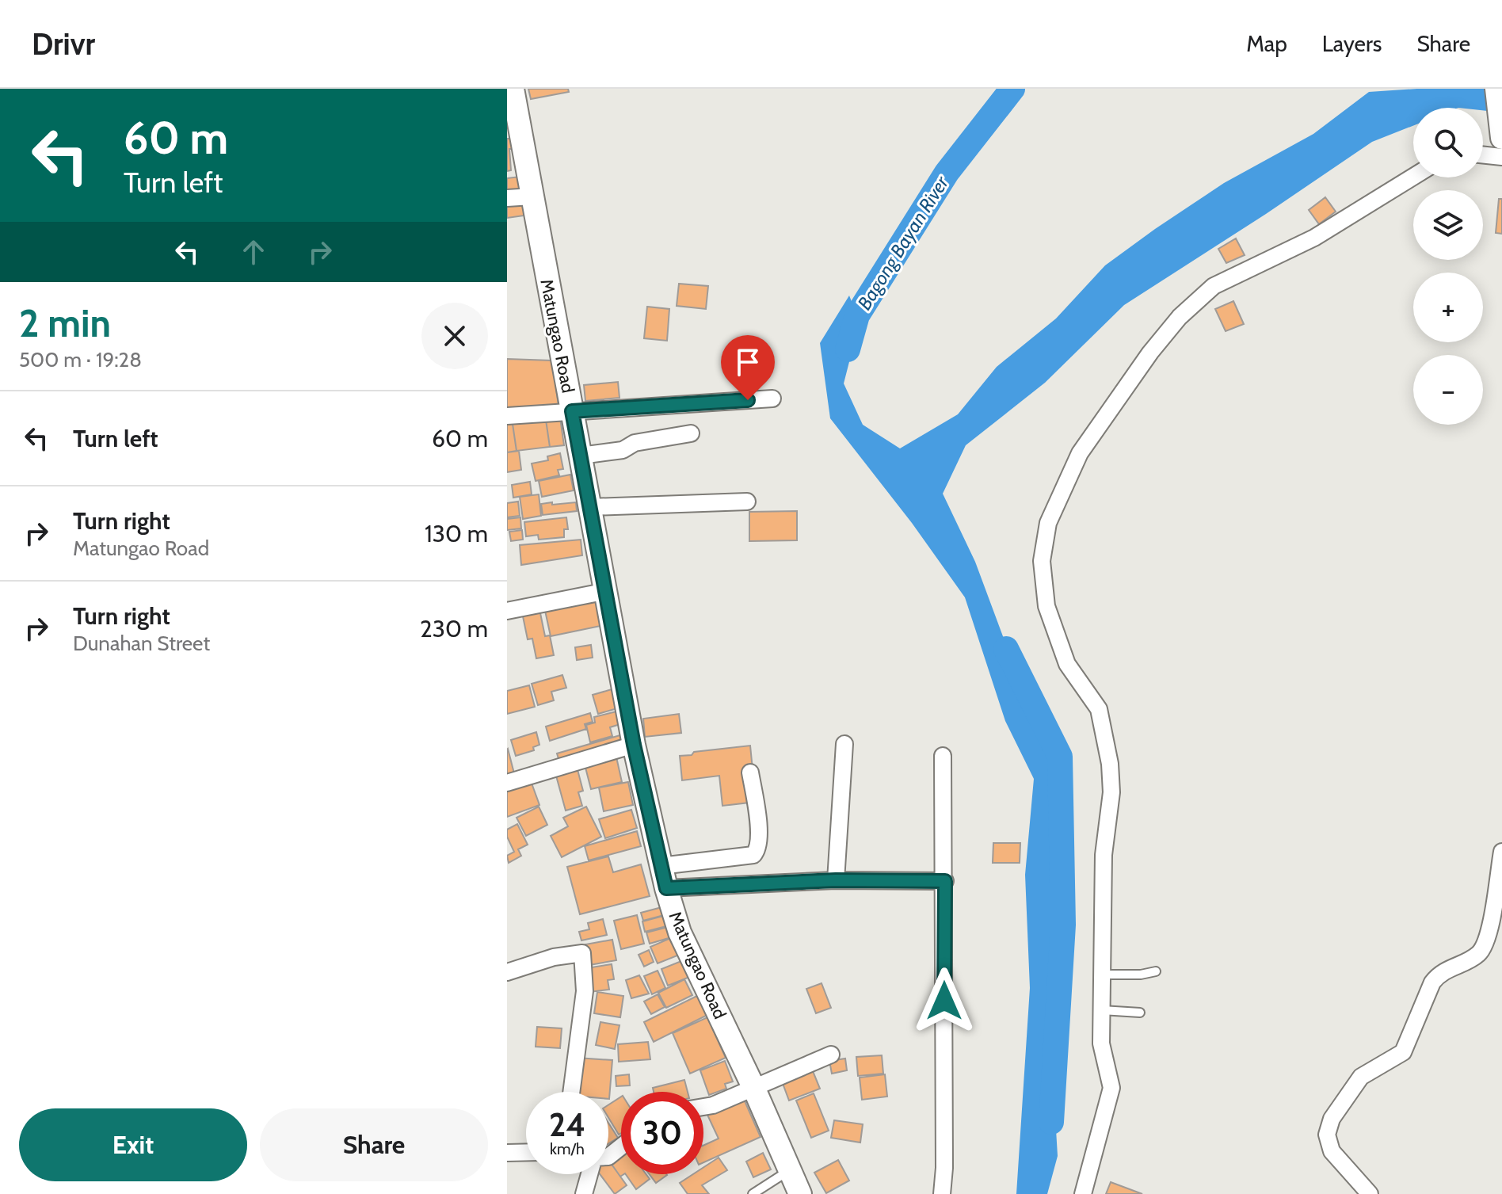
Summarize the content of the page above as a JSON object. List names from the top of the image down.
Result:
{
  "streets": {
    "main road": ["Matungao Road"]
  },
  "water": ["Bagong Bayan River"],
  "page": {
    "header": "Drivr",
    "nav": ["Map", "Layers", "Share"],
    "turn": ["60 m", "Turn left"],
    "map_buttons": ["+", "−"],
    "heading": ["2 min", "500 m · 19:28"],
    "list": [
      {
        "name": "Turn left",
        "value": "60 m"
      },
      {
        "name": "Turn right",
        "note": "Matungao Road",
        "value": "130 m"
      },
      {
        "name": "Turn right",
        "note": "Dunahan Street",
        "value": "230 m"
      }
    ],
    "speed": "24 km/h",
    "limit": "30",
    "buttons": ["Exit", "Share"]
  }
}
